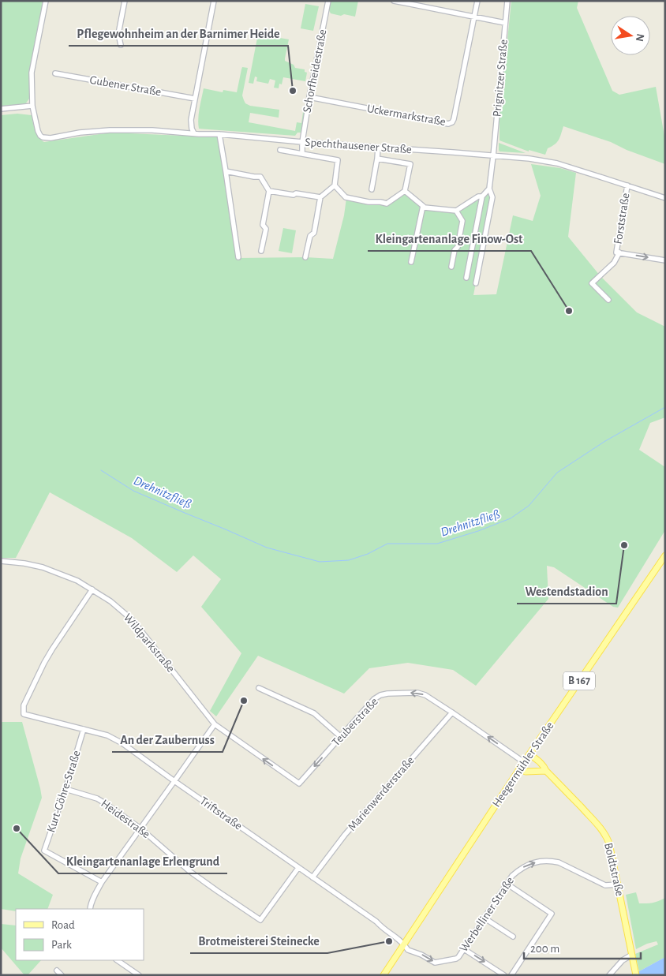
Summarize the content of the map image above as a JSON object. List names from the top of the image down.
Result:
{
  "streets": {
    "main road": ["B 167", "Heegermühler Straße", "Boldtstraße"],
    "street": [
      "Schorfheidestraße",
      "Prignitzer Straße",
      "Gubener Straße",
      "Uckermarkstraße",
      "Spechthausener Straße",
      "Forststraße",
      "Wildparkstraße",
      "Teuberstraße",
      "Kurt-Göhre-Straße",
      "Marienwerderstraße",
      "Triftstraße",
      "Heidestraße",
      "Werbelliner Straße"
    ]
  },
  "crossings": [
    ["Schorfheidestraße", "Uckermarkstraße"],
    ["Schorfheidestraße", "Spechthausener Straße"],
    ["Prignitzer Straße", "Spechthausener Straße"],
    ["Spechthausener Straße", "Forststraße"],
    ["Wildparkstraße", "Teuberstraße"],
    ["Wildparkstraße", "Triftstraße"],
    ["Teuberstraße", "Heegermühler Straße"],
    ["Teuberstraße", "Marienwerderstraße"],
    ["Heegermühler Straße", "Triftstraße"],
    ["Heegermühler Straße", "Boldtstraße"],
    ["Heegermühler Straße", "Werbelliner Straße"],
    ["Kurt-Göhre-Straße", "Triftstraße"],
    ["Kurt-Göhre-Straße", "Heidestraße"],
    ["Marienwerderstraße", "Triftstraße"],
    ["Triftstraße", "Heidestraße"],
    ["Triftstraße", "Werbelliner Straße"],
    ["Boldtstraße", "Werbelliner Straße"]
  ],
  "one_way": ["Werbelliner Straße"],
  "water": ["Drehnitzfließ"],
  "places": [
    "Pflegewohnheim an der Barnimer Heide",
    "Kleingartenanlage Finow-Ost",
    "Westendstadion",
    "An der Zaubernuss",
    "Kleingartenanlage Erlengrund",
    "Brotmeisterei Steinecke"
  ],
  "legend": ["Road", "Park"],
  "scale_bar": "200 m",
  "north": "right"
}
